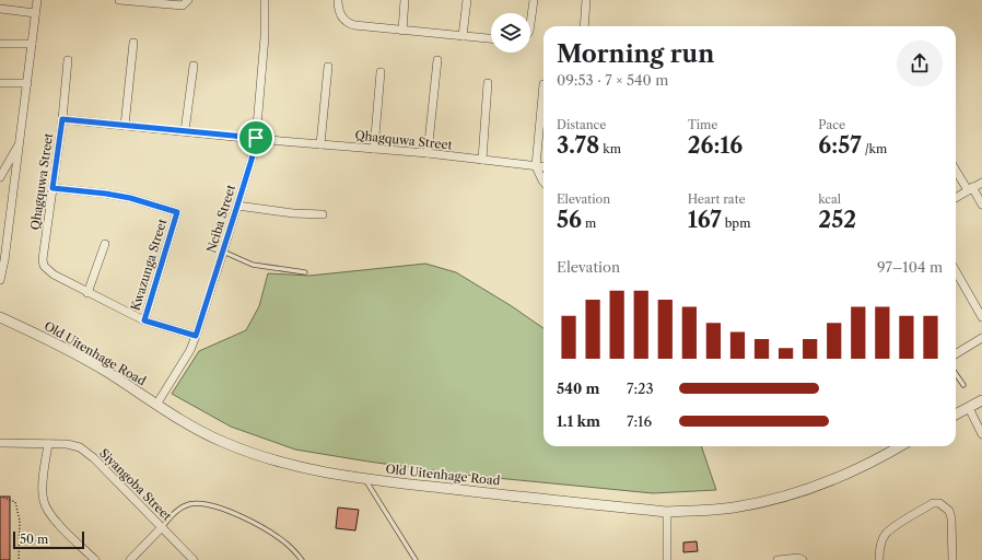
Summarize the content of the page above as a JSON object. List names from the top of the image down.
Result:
{
  "streets": {
    "street": [
      "Qhagquwa Street",
      "Nciba Street",
      "Kwazunga Street",
      "Old Uitenhage Road",
      "Siyangoba Street"
    ]
  },
  "crossings": [
    ["Qhagquwa Street", "Nciba Street"],
    ["Qhagquwa Street", "Kwazunga Street"],
    ["Nciba Street", "Old Uitenhage Road"]
  ],
  "scale_bar": "50 m",
  "page": {
    "heading": ["Morning run", "09:53 · 7 × 540 m"],
    "stats": [
      ["Distance", "3.78 km"],
      ["Time", "26:16"],
      ["Pace", "6:57 /km"],
      ["Elevation", "56 m"],
      ["Heart rate", "167 bpm"],
      ["kcal", "252"]
    ],
    "chart": ["Elevation", "97–104 m"],
    "list": [
      {
        "name": "540 m",
        "note": "7:23"
      },
      {
        "name": "1.1 km",
        "note": "7:16"
      }
    ],
    "scale": "50 m"
  }
}
